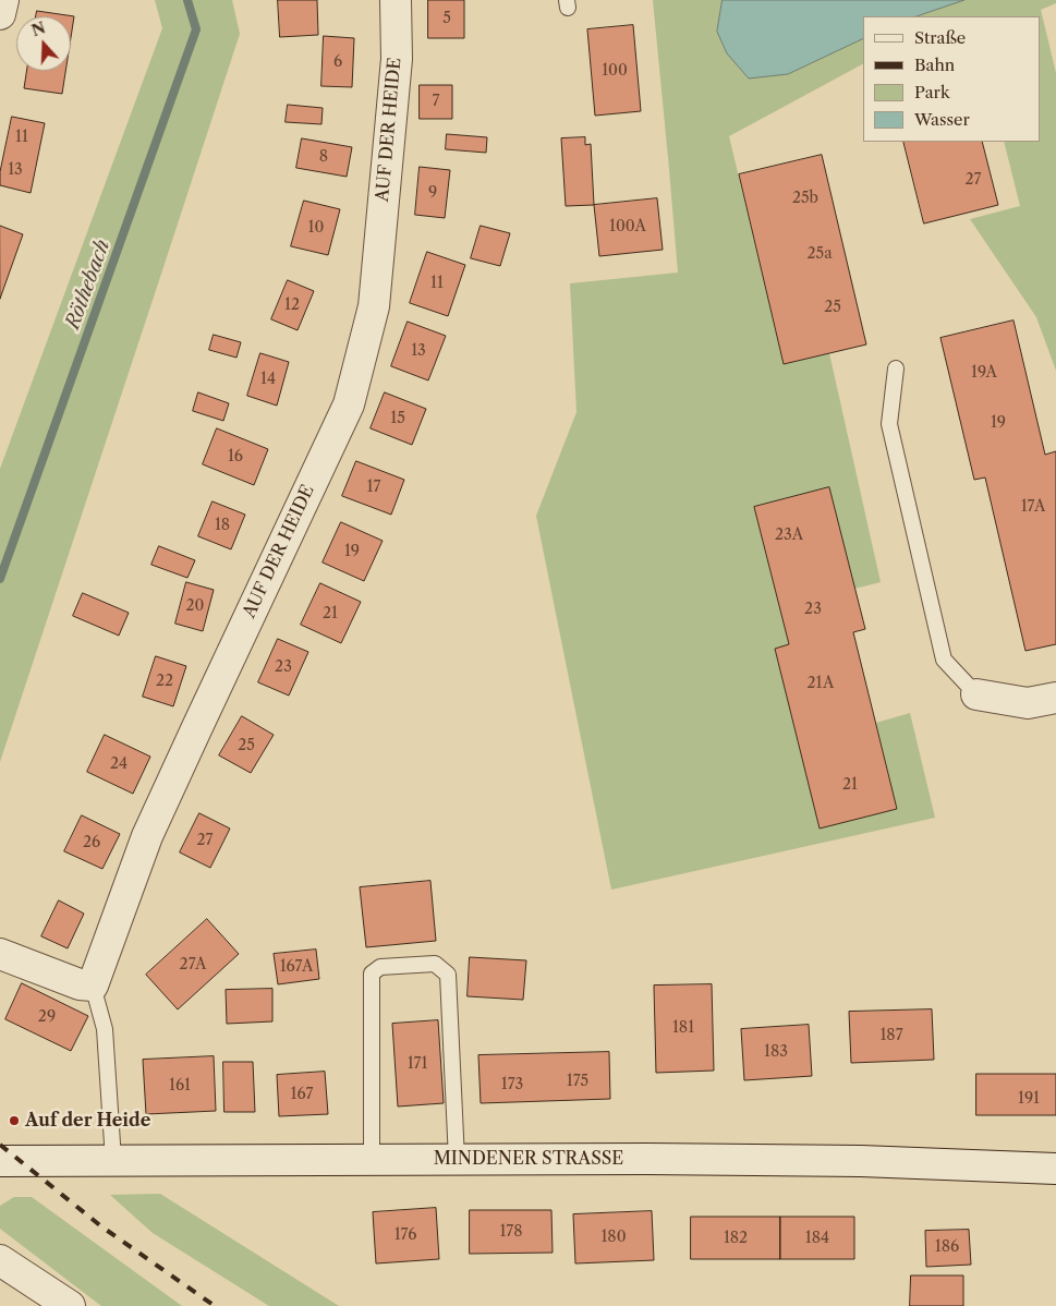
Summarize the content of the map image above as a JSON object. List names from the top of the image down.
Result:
{
  "streets": {
    "street": ["AUF DER HEIDE", "MINDENER STRASSE"]
  },
  "water": ["Röthebach"],
  "places": ["Auf der Heide"],
  "house_numbers": [
    "5",
    "6",
    "100",
    "7",
    "11",
    "8",
    "13",
    "27",
    "9",
    "25b",
    "100A",
    "10",
    "25a",
    "11",
    "12",
    "25",
    "13",
    "19A",
    "14",
    "15",
    "19",
    "16",
    "17",
    "17A",
    "18",
    "23A",
    "19",
    "20",
    "23",
    "21",
    "23",
    "22",
    "21A",
    "25",
    "24",
    "21",
    "27",
    "26",
    "27A",
    "167A",
    "29",
    "181",
    "187",
    "183",
    "171",
    "175",
    "173",
    "161",
    "167",
    "191",
    "178",
    "176",
    "180",
    "182",
    "184",
    "186"
  ],
  "legend": [
    "Straße",
    "Bahn",
    "Park",
    "Wasser"
  ],
  "north": "top"
}
